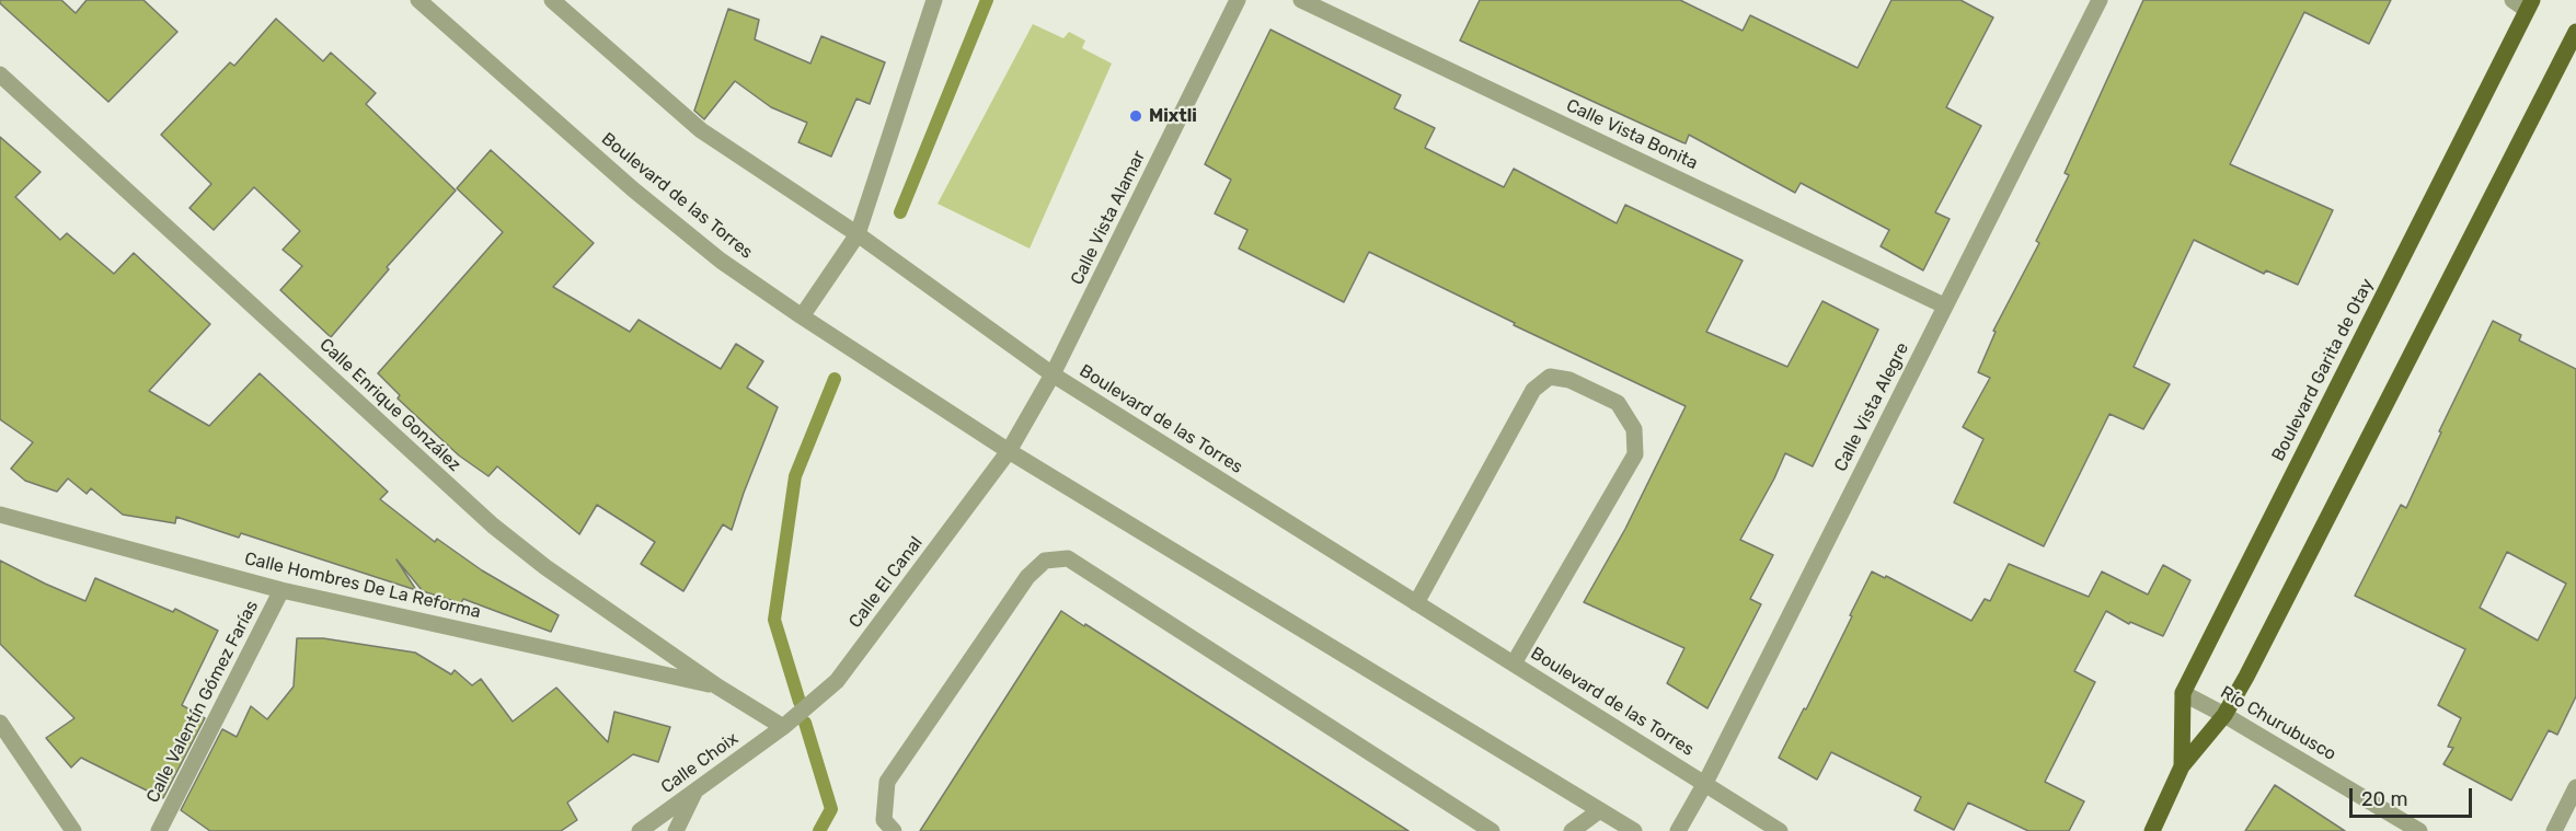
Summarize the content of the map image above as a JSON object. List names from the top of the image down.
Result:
{
  "streets": {
    "main road": ["Boulevard Garita de Otay"],
    "street": [
      "Calle Vista Bonita",
      "Boulevard de las Torres",
      "Calle Vista Alamar",
      "Calle Enrique González",
      "Calle Vista Alegre",
      "Calle El Canal",
      "Calle Hombres De La Reforma",
      "Calle Valentín Gómez Farías",
      "Río Churubusco",
      "Calle Choix"
    ]
  },
  "crossings": [
    ["Calle Vista Bonita", "Calle Vista Alegre"],
    ["Boulevard de las Torres", "Calle Vista Alamar"],
    ["Boulevard de las Torres", "Calle Vista Alegre"],
    ["Boulevard de las Torres", "Calle El Canal"],
    ["Calle Vista Alamar", "Calle El Canal"],
    ["Boulevard Garita de Otay", "Río Churubusco"],
    ["Calle Enrique González", "Calle El Canal"],
    ["Calle Enrique González", "Calle Hombres De La Reforma"],
    ["Calle Enrique González", "Calle Choix"],
    ["Calle El Canal", "Calle Choix"],
    ["Calle Hombres De La Reforma", "Calle Valentín Gómez Farías"]
  ],
  "places": ["Mixtli"],
  "scale_bar": "20 m"
}
